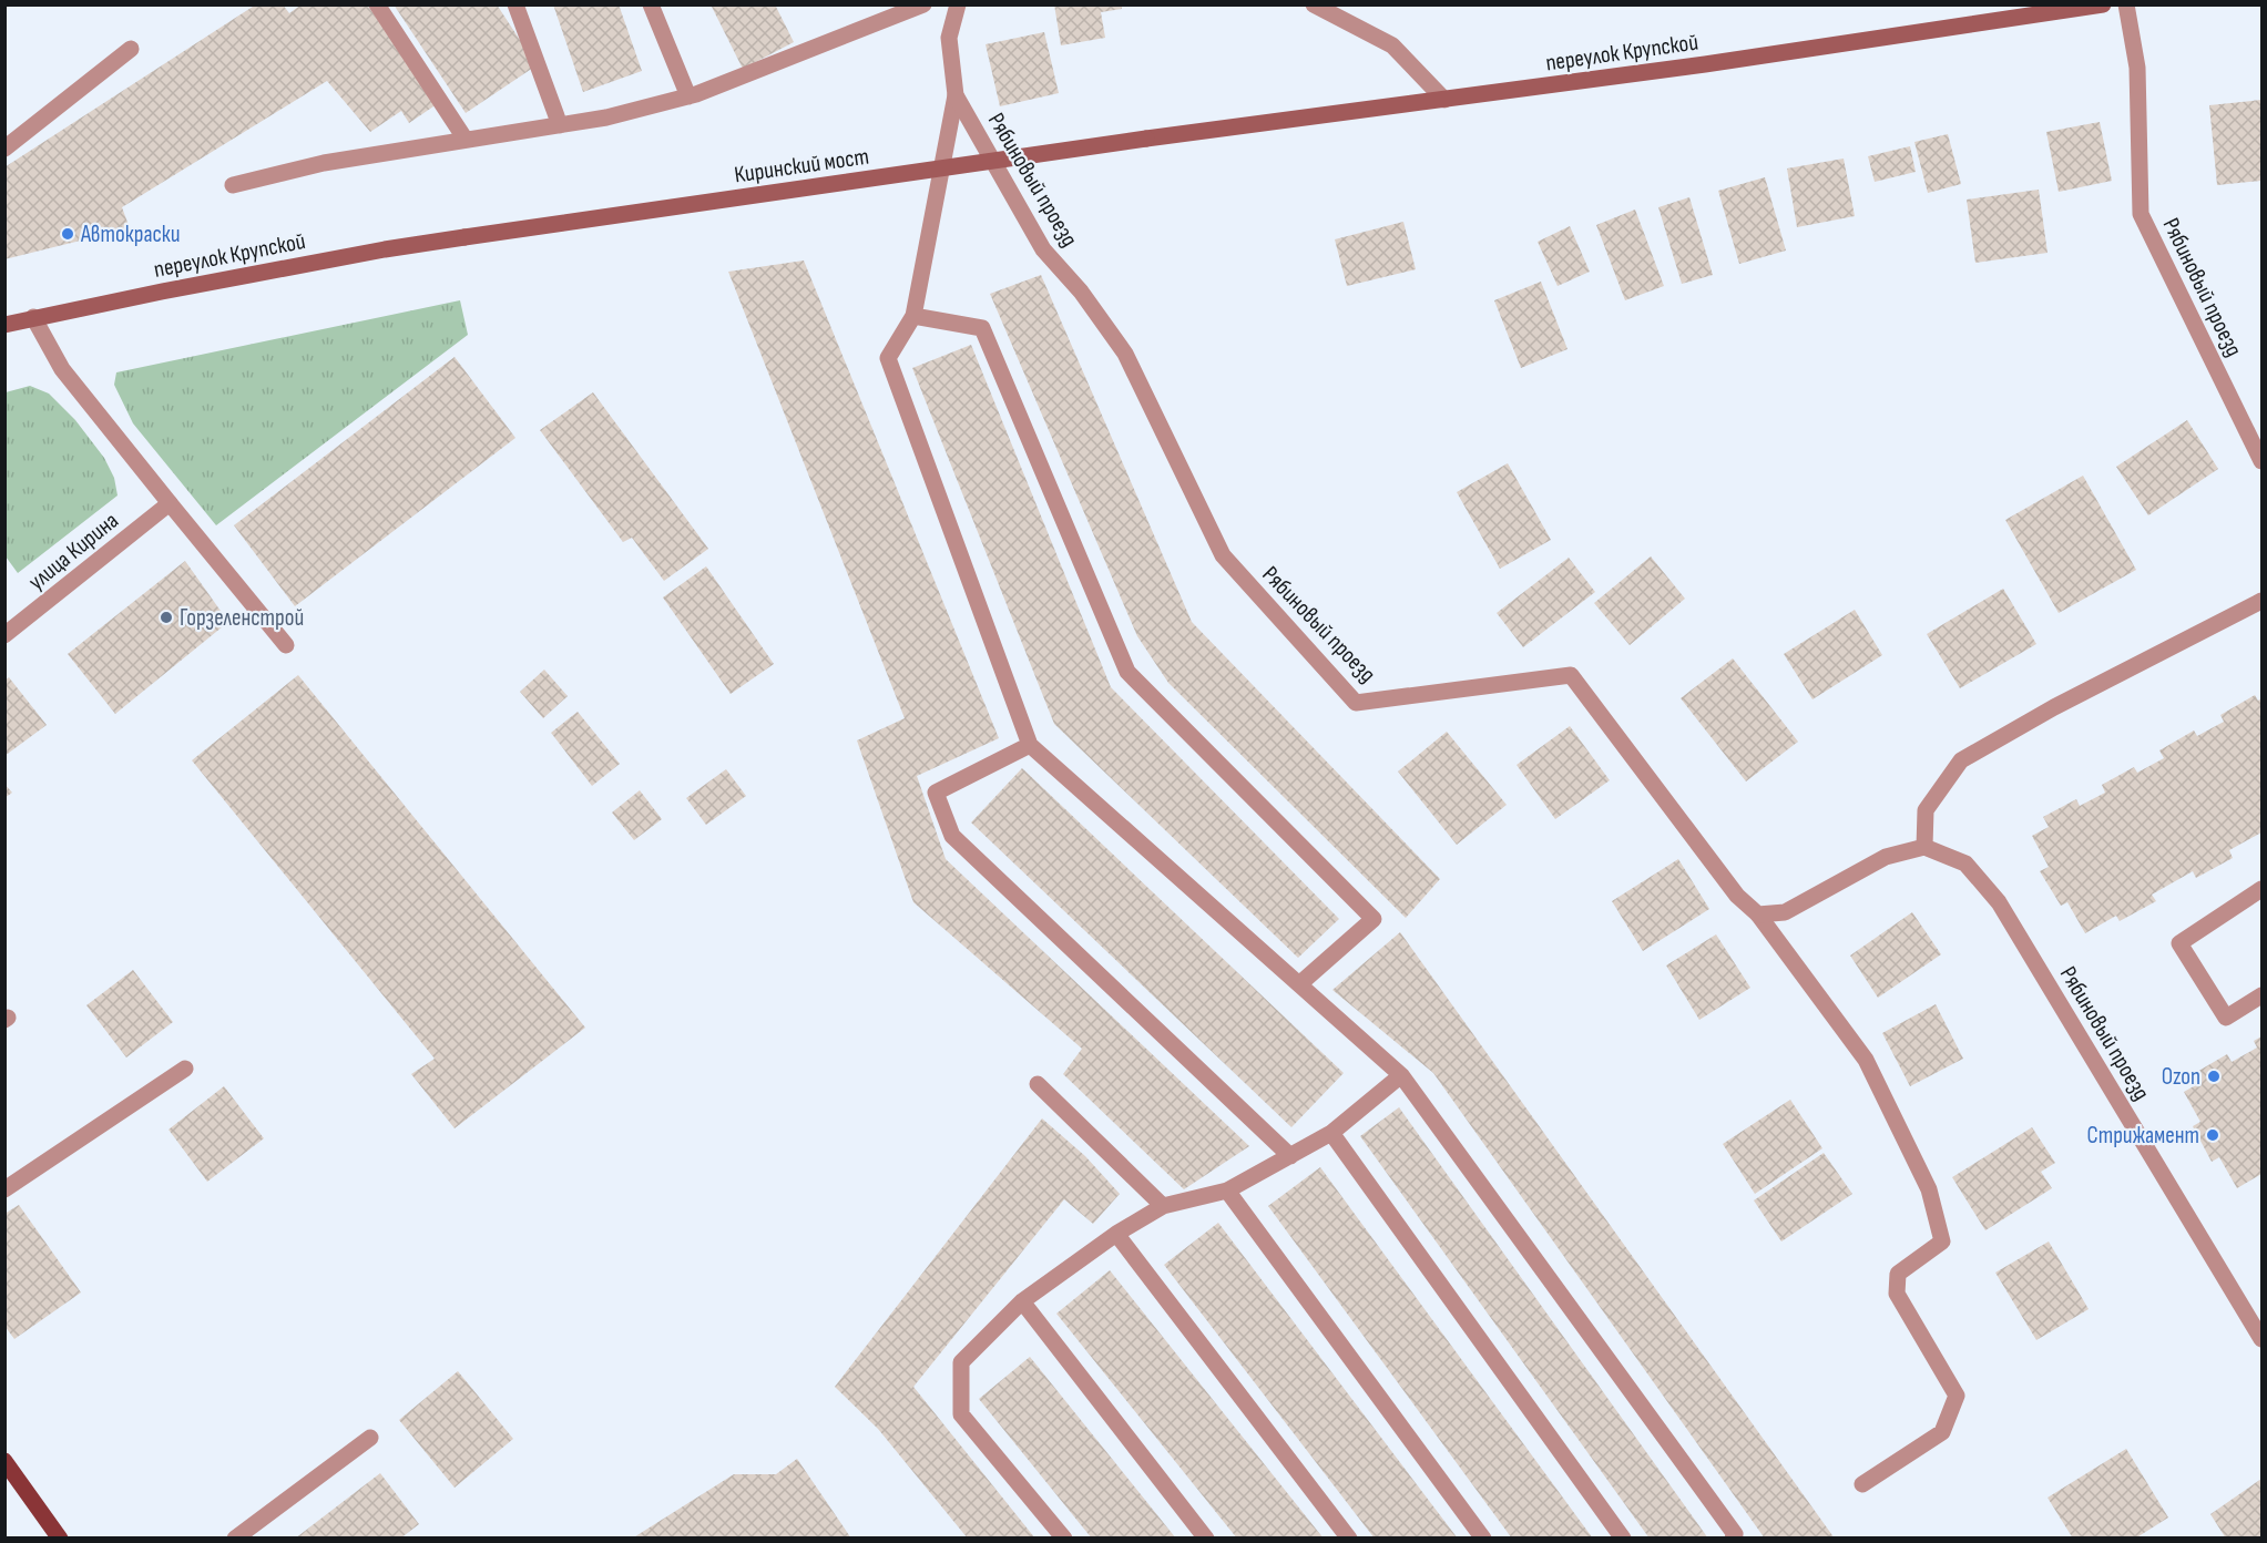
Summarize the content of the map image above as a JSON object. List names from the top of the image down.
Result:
{
  "streets": {
    "street": [
      "переулок Крупской",
      "Киринский мост",
      "Рябиновый проезд",
      "улица Кирина"
    ]
  },
  "crossings": [
    ["переулок Крупской", "Киринский мост"]
  ],
  "places": [
    "Автокраски",
    "Горзеленстрой",
    "Ozon",
    "Стрижамент"
  ]
}
